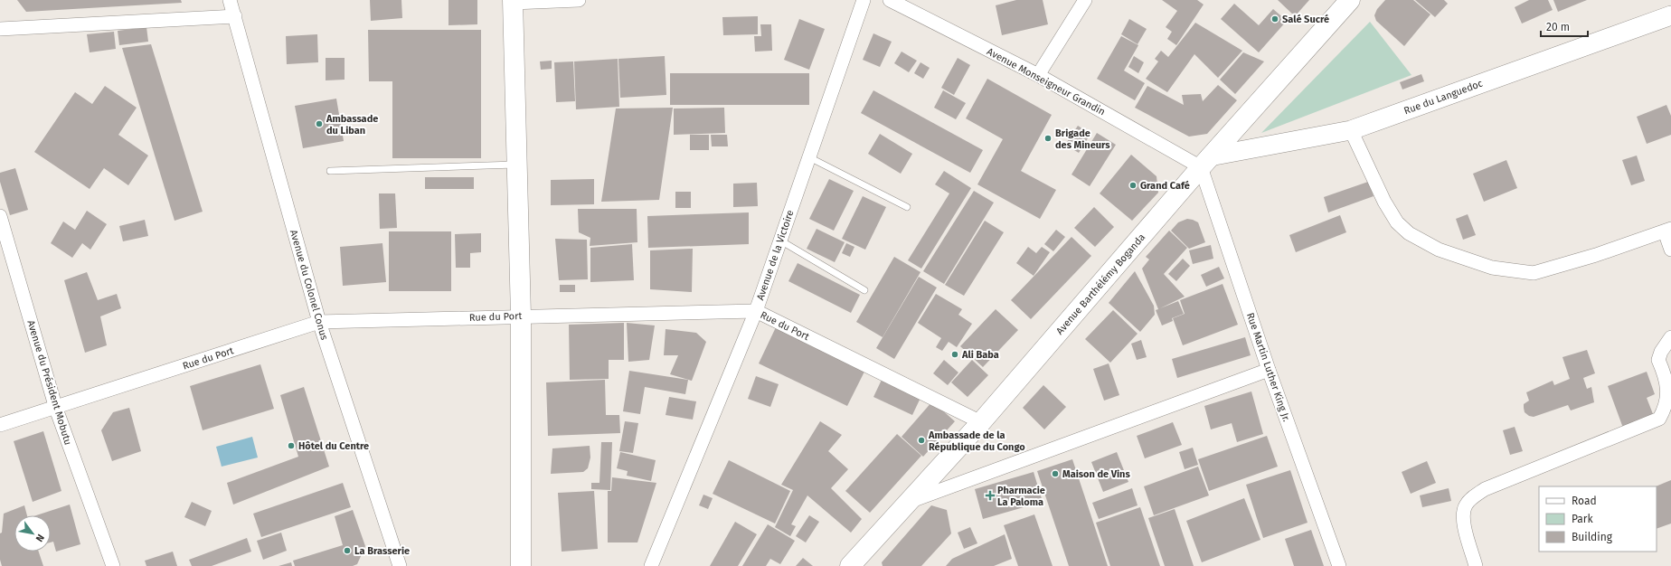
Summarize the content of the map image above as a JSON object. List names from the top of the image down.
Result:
{
  "streets": {
    "main road": ["Avenue Barthélémy Boganda"],
    "street": [
      "Avenue Monseigneur Grandin",
      "Rue du Languedoc",
      "Avenue de la Victoire",
      "Avenue du Colonel Conus",
      "Rue du Port",
      "Rue Martin Luther King Jr.",
      "Avenue du Président Mobutu"
    ]
  },
  "crossings": [
    ["Avenue Monseigneur Grandin", "Rue du Languedoc"],
    ["Avenue Monseigneur Grandin", "Avenue Barthélémy Boganda"],
    ["Avenue Monseigneur Grandin", "Rue Martin Luther King Jr."],
    ["Rue du Languedoc", "Avenue Barthélémy Boganda"],
    ["Rue du Languedoc", "Rue Martin Luther King Jr."],
    ["Avenue de la Victoire", "Rue du Port"],
    ["Avenue Barthélémy Boganda", "Rue du Port"],
    ["Avenue Barthélémy Boganda", "Rue Martin Luther King Jr."],
    ["Avenue du Colonel Conus", "Rue du Port"],
    ["Rue du Port", "Avenue du Président Mobutu"]
  ],
  "places": {
    "other": [
      "Salé Sucré",
      "Ambassade du Liban",
      "Brigade des Mineurs",
      "Grand Café",
      "Ali Baba",
      "Ambassade de la République du Congo",
      "Hôtel du Centre",
      "Maison de Vins",
      "La Brasserie"
    ],
    "health": ["Pharmacie La Paloma"]
  },
  "legend": ["Road", "Park", "Building"],
  "scale_bar": "20 m",
  "north": "bottom right"
}
